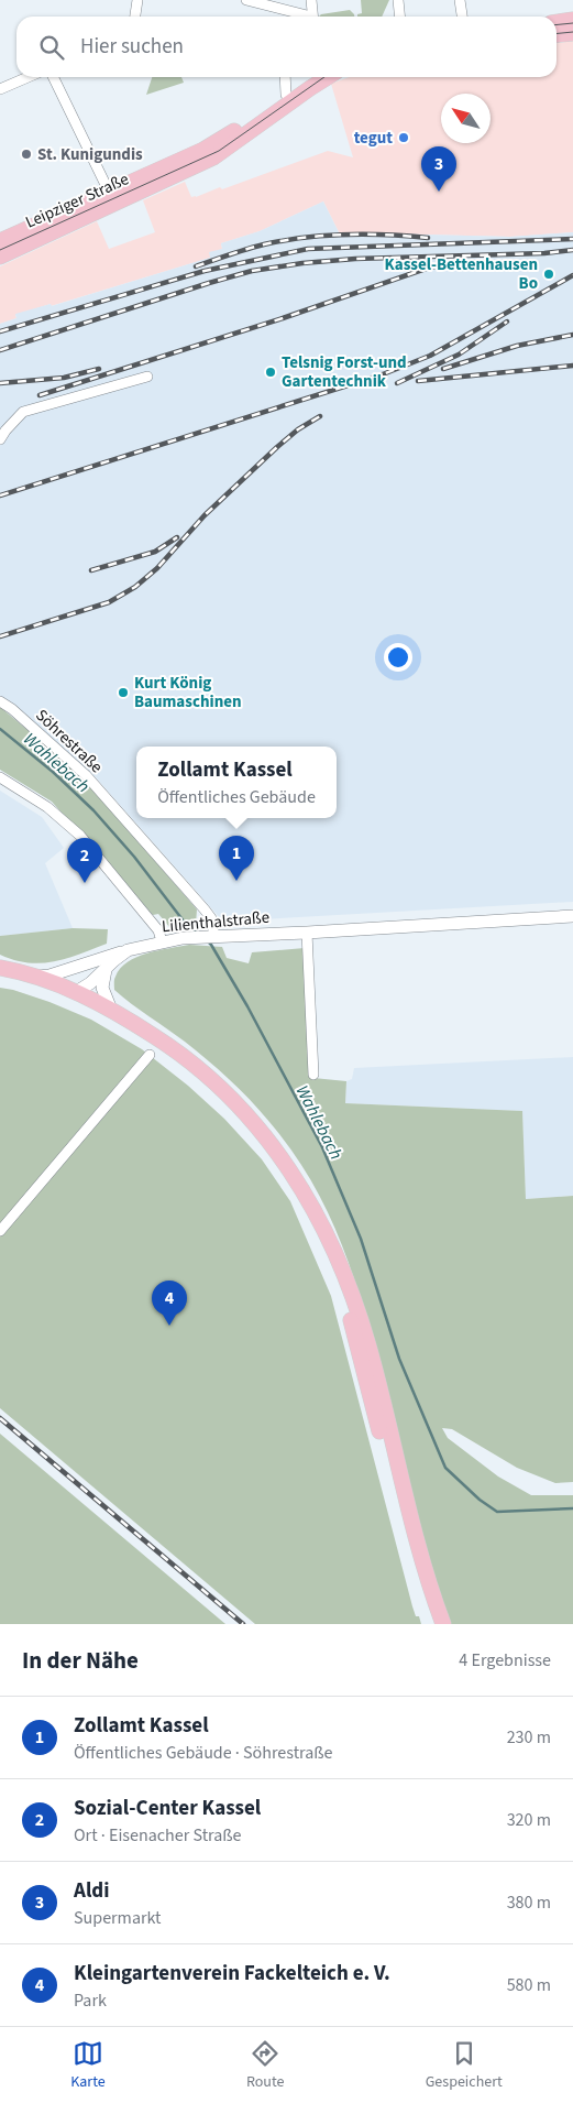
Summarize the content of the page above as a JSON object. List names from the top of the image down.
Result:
{
  "streets": {
    "main road": ["Leipziger Straße", "Lilienthalstraße"],
    "street": ["Söhrestraße"]
  },
  "crossings": [
    ["Söhrestraße", "Lilienthalstraße"]
  ],
  "water": ["Wahlebach"],
  "places": [
    "tegut",
    "St. Kunigundis",
    "Kassel-Bettenhausen Bo",
    "Telsnig Forst-und Gartentechnik",
    "Kurt König Baumaschinen"
  ],
  "north": "top left",
  "page": {
    "search": "Hier suchen",
    "pins": [
      "3",
      "1",
      "2",
      "4"
    ],
    "popup": ["Zollamt Kassel", "Öffentliches Gebäude"],
    "heading": ["In der Nähe", "4 Ergebnisse"],
    "list": [
      {
        "mark": "1",
        "name": "Zollamt Kassel",
        "note": "Öffentliches Gebäude · Söhrestraße",
        "value": "230 m"
      },
      {
        "mark": "2",
        "name": "Sozial-Center Kassel",
        "note": "Ort · Eisenacher Straße",
        "value": "320 m"
      },
      {
        "mark": "3",
        "name": "Aldi",
        "note": "Supermarkt",
        "value": "380 m"
      },
      {
        "mark": "4",
        "name": "Kleingartenverein Fackelteich e. V.",
        "note": "Park",
        "value": "580 m"
      }
    ],
    "nav": ["Karte", "Route", "Gespeichert"]
  }
}
